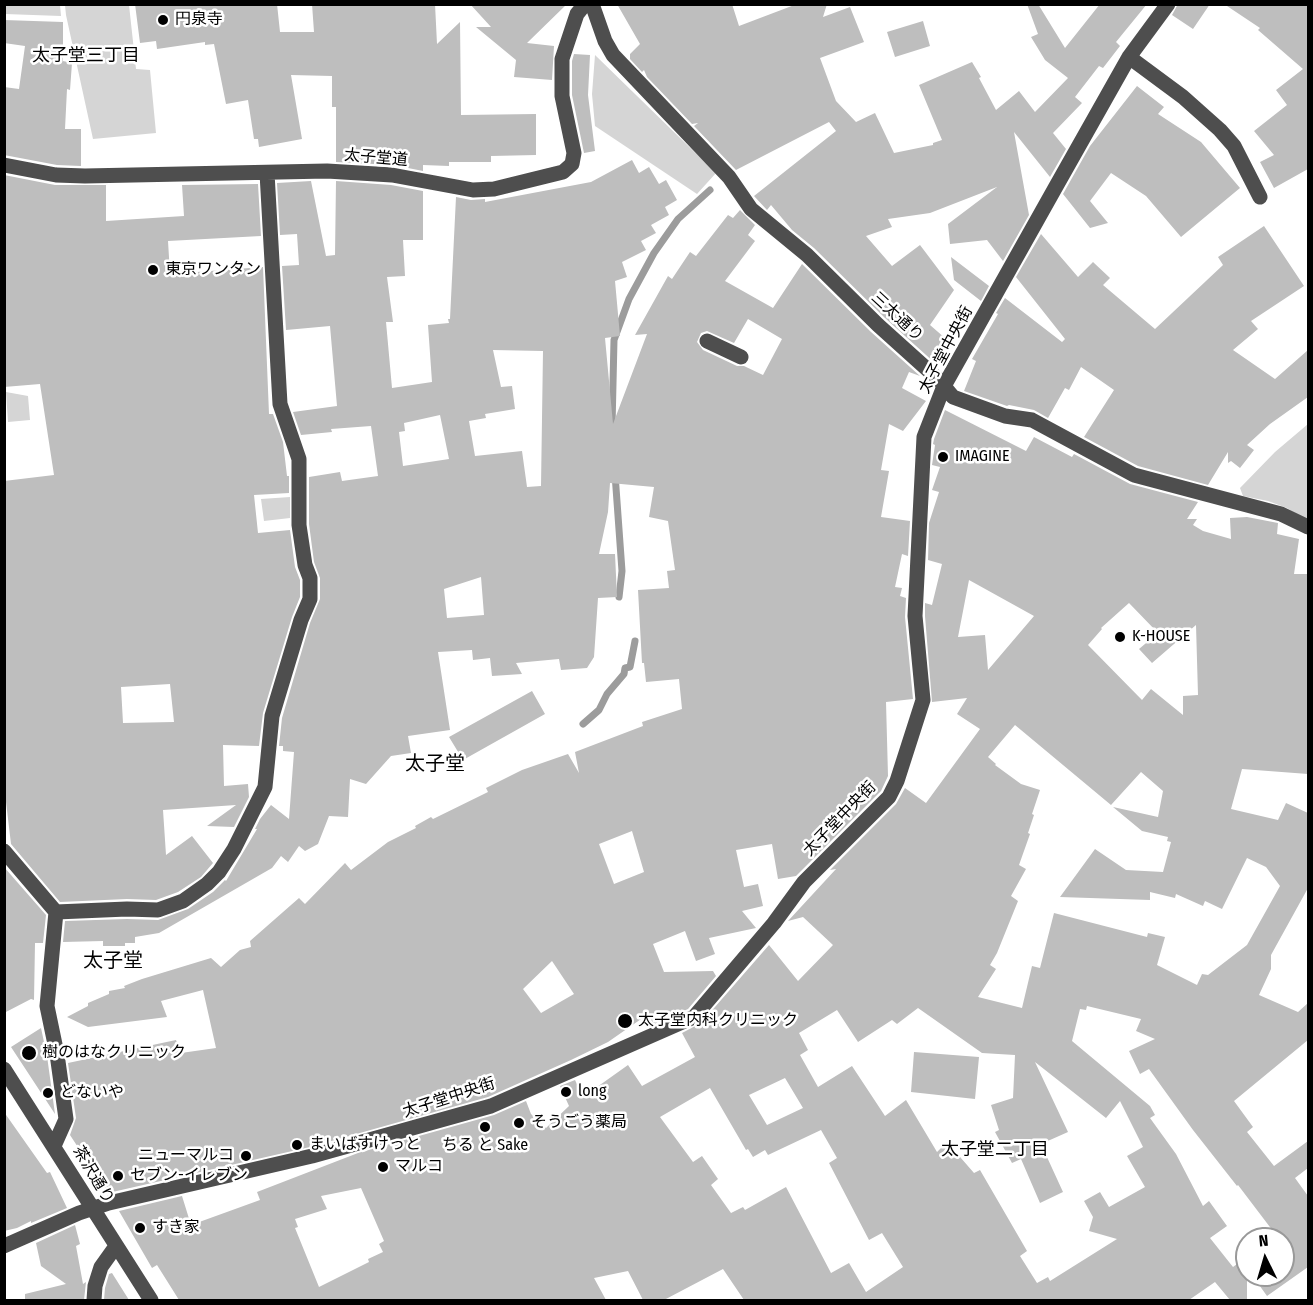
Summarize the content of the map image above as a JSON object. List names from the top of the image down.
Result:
{
  "streets": {
    "street": [
      "太子堂道",
      "三太通り",
      "太子堂中央街",
      "茶沢通り"
    ]
  },
  "crossings": [
    ["三太通り", "太子堂中央街"],
    ["太子堂中央街", "茶沢通り"]
  ],
  "districts": [
    "太子堂三丁目",
    "太子堂",
    "太子堂",
    "太子堂二丁目"
  ],
  "places": [
    "円泉寺",
    "東京ワンタン",
    "IMAGINE",
    "K-HOUSE",
    "太子堂内科クリニック",
    "樹のはなクリニック",
    "long",
    "どないや",
    "そうごう薬局",
    "ちる と Sake",
    "まいばすけっと",
    "ニューマルコ",
    "マルコ",
    "セブン-イレブン",
    "すき家"
  ],
  "north": "top"
}
